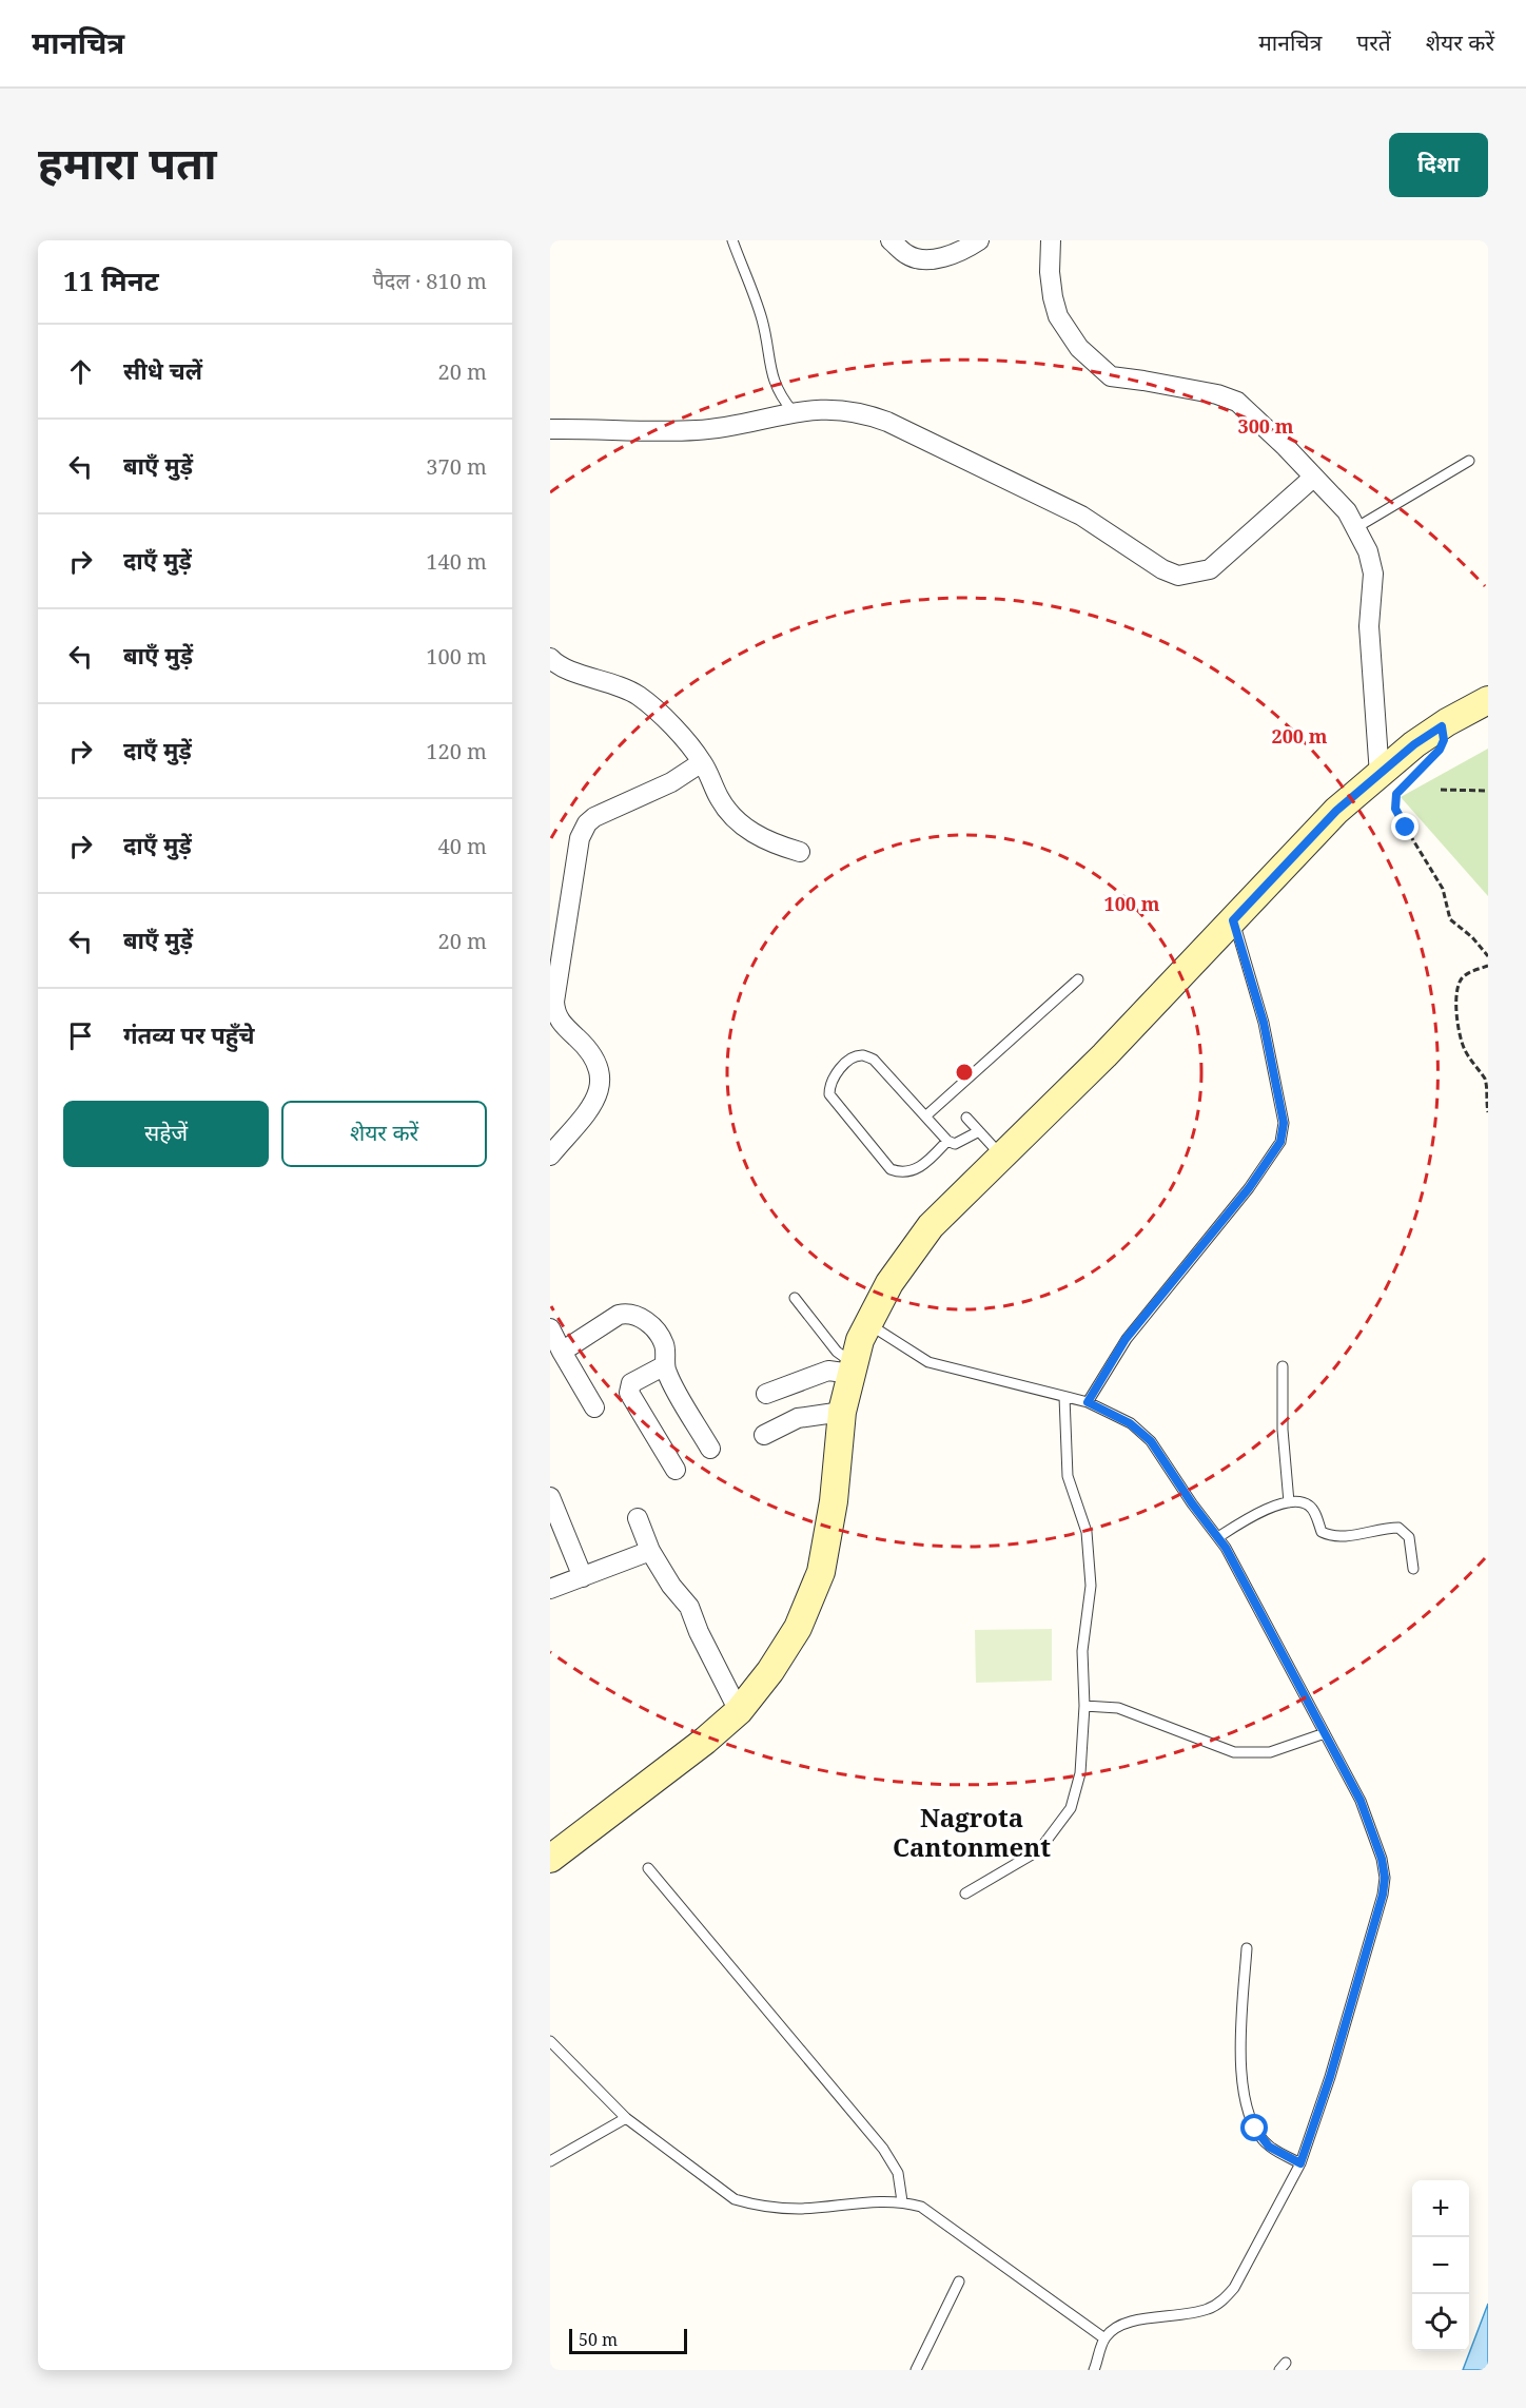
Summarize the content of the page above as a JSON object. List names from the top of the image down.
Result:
{
  "districts": ["Nagrota Cantonment"],
  "scale_bar": "50 m",
  "page": {
    "header": "मानचित्र",
    "nav": ["मानचित्र", "परतें", "शेयर करें"],
    "title": "हमारा पता",
    "buttons": [
      "दिशा",
      ["सहेजें", "शेयर करें"]
    ],
    "heading": ["11 मिनट", "पैदल · 810 m"],
    "list": [
      ["सीधे चलें", "20 m"],
      ["बाएँ मुड़ें", "370 m"],
      ["दाएँ मुड़ें", "140 m"],
      ["बाएँ मुड़ें", "100 m"],
      ["दाएँ मुड़ें", "120 m"],
      ["दाएँ मुड़ें", "40 m"],
      ["बाएँ मुड़ें", "20 m"],
      "गंतव्य पर पहुँचे"
    ],
    "map_buttons": ["+", "−"],
    "scale": "50 m"
  },
  "rings": ["300 m", "200 m", "100 m"]
}
